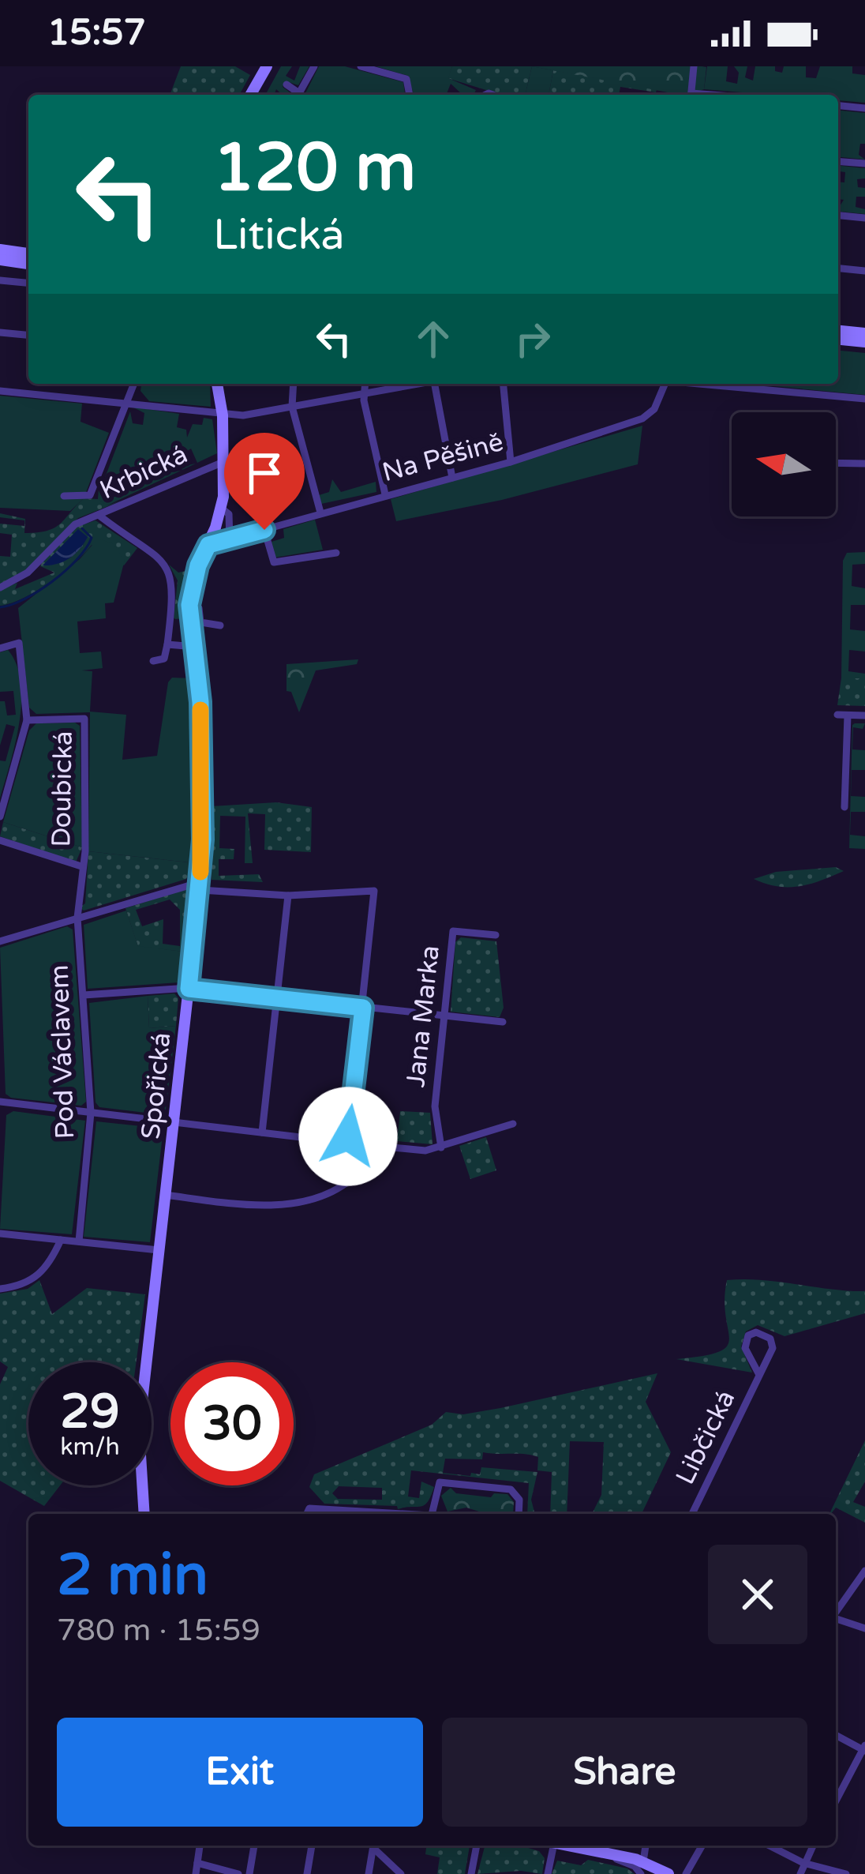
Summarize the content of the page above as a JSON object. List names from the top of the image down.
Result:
{
  "streets": {
    "street": [
      "Na Pěšině",
      "Krbická",
      "Doubická",
      "Jana Marka",
      "Pod Václavem",
      "Spořická",
      "Libčická"
    ]
  },
  "crossings": [
    ["Na Pěšině", "Spořická"],
    ["Krbická", "Spořická"],
    ["Doubická", "Pod Václavem"]
  ],
  "north": "left",
  "page": {
    "status": "15:57",
    "turn": ["120 m", "Litická"],
    "speed": "29 km/h",
    "limit": "30",
    "heading": ["2 min", "780 m · 15:59"],
    "buttons": ["Exit", "Share"]
  }
}
